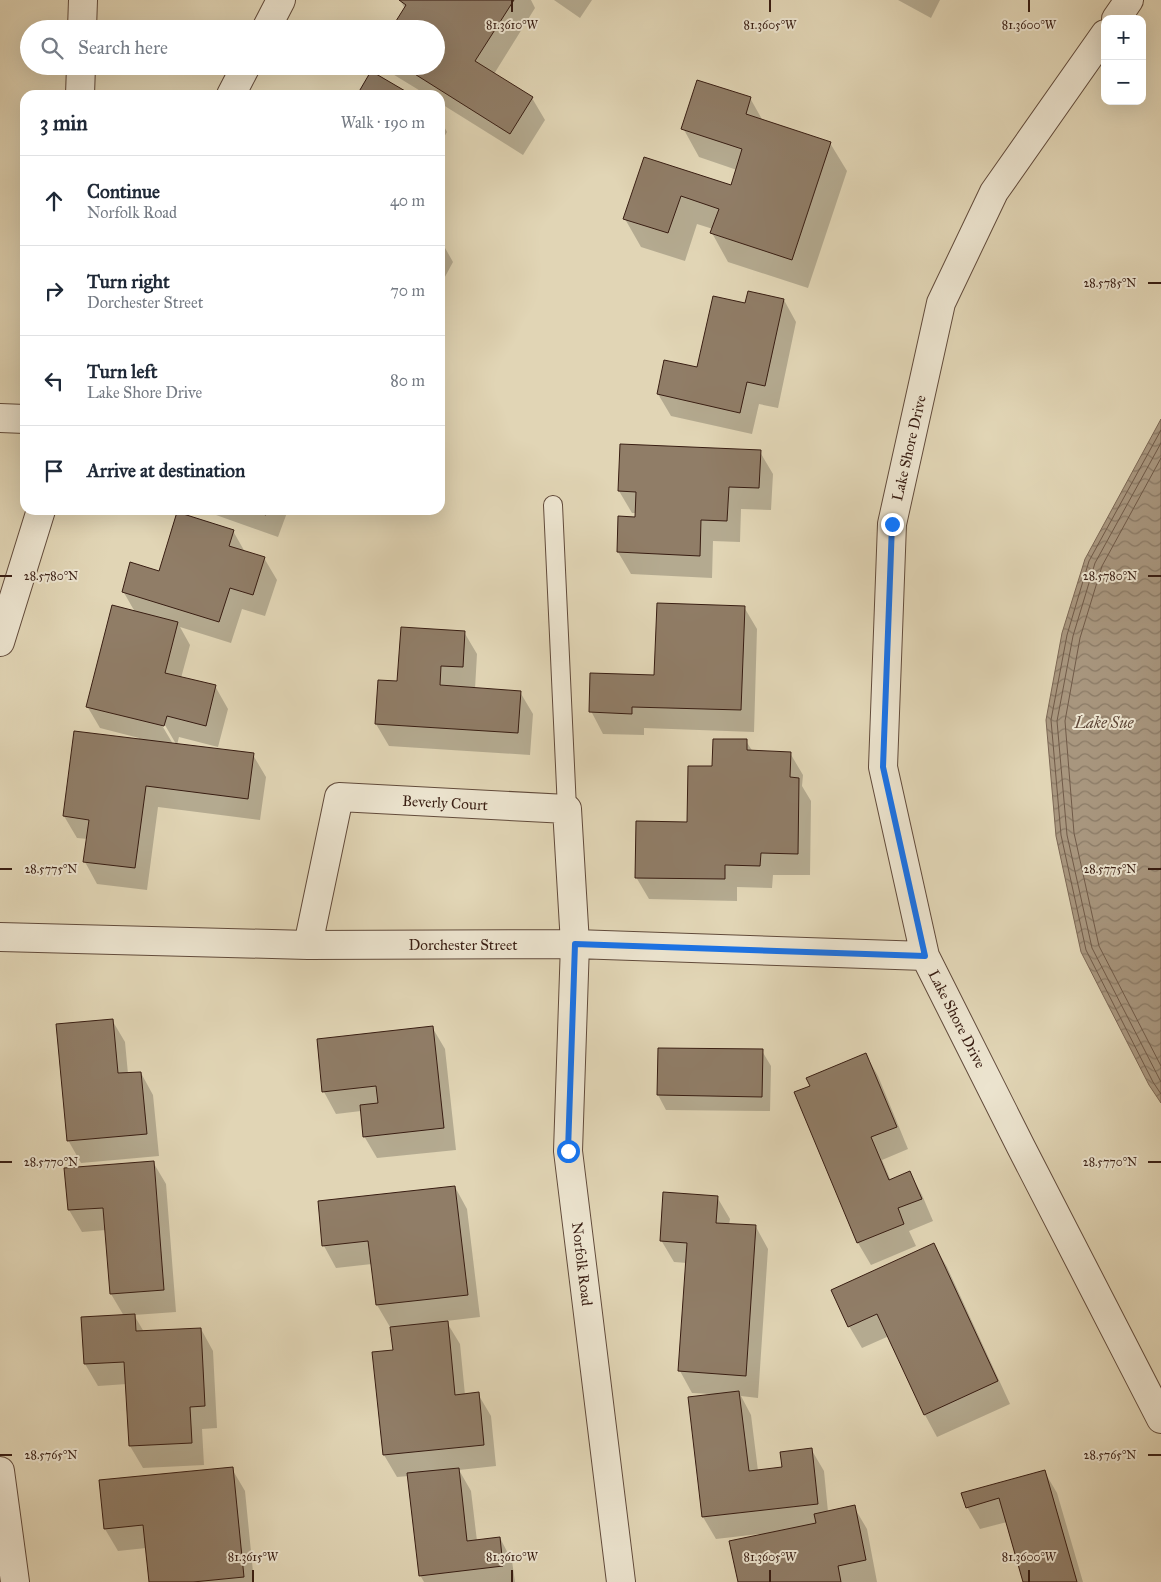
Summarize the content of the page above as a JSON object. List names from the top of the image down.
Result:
{
  "streets": {
    "street": [
      "Lake Shore Drive",
      "Beverly Court",
      "Dorchester Street",
      "Norfolk Road"
    ]
  },
  "crossings": [
    ["Lake Shore Drive", "Dorchester Street"],
    ["Beverly Court", "Dorchester Street"],
    ["Dorchester Street", "Norfolk Road"]
  ],
  "water": ["Lake Sue"],
  "page": {
    "map_buttons": ["+", "−"],
    "search": "Search here",
    "heading": ["3 min", "Walk · 190 m"],
    "list": [
      ["Continue", "Norfolk Road", "40 m"],
      ["Turn right", "Dorchester Street", "70 m"],
      ["Turn left", "Lake Shore Drive", "80 m"],
      "Arrive at destination"
    ]
  },
  "coordinates": [
    "81.3610°W",
    "81.3605°W",
    "81.3600°W",
    "28.5785°N",
    "28.5780°N",
    "28.5775°N",
    "28.5770°N",
    "28.5765°N",
    "81.3615°W"
  ]
}
